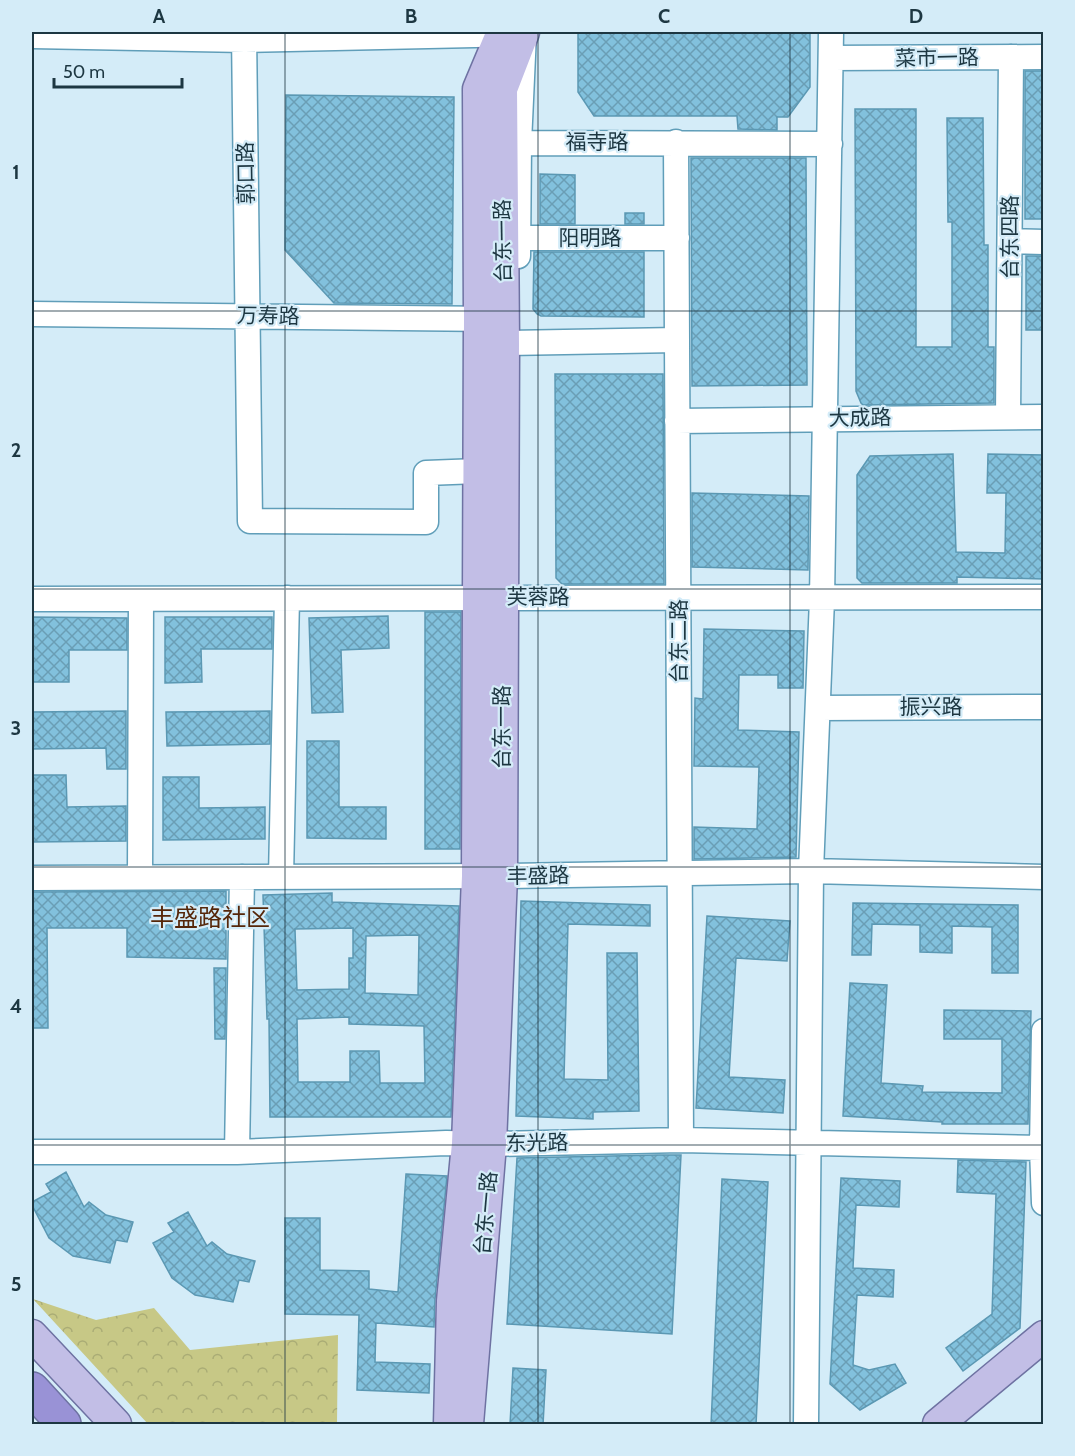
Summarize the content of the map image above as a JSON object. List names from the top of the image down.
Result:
{
  "streets": {
    "main road": ["台东一路"],
    "street": [
      "菜市一路",
      "福寺路",
      "郭口路",
      "台东四路",
      "阳明路",
      "万寿路",
      "大成路",
      "芙蓉路",
      "台东二路",
      "振兴路",
      "丰盛路",
      "东光路"
    ]
  },
  "crossings": [
    ["菜市一路", "台东四路"],
    ["福寺路", "台东二路"],
    ["郭口路", "台东一路"],
    ["郭口路", "万寿路"],
    ["台东四路", "大成路"],
    ["阳明路", "台东一路"],
    ["阳明路", "台东二路"],
    ["台东一路", "万寿路"],
    ["台东一路", "芙蓉路"],
    ["台东一路", "丰盛路"],
    ["台东一路", "东光路"],
    ["万寿路", "台东二路"],
    ["大成路", "台东二路"],
    ["芙蓉路", "台东二路"],
    ["台东二路", "丰盛路"],
    ["台东二路", "东光路"]
  ],
  "districts": ["丰盛路社区"],
  "scale_bar": "50 m",
  "grid": {
    "columns": [
      "A",
      "B",
      "C",
      "D"
    ],
    "rows": [
      "1",
      "2",
      "3",
      "4",
      "5"
    ]
  }
}
